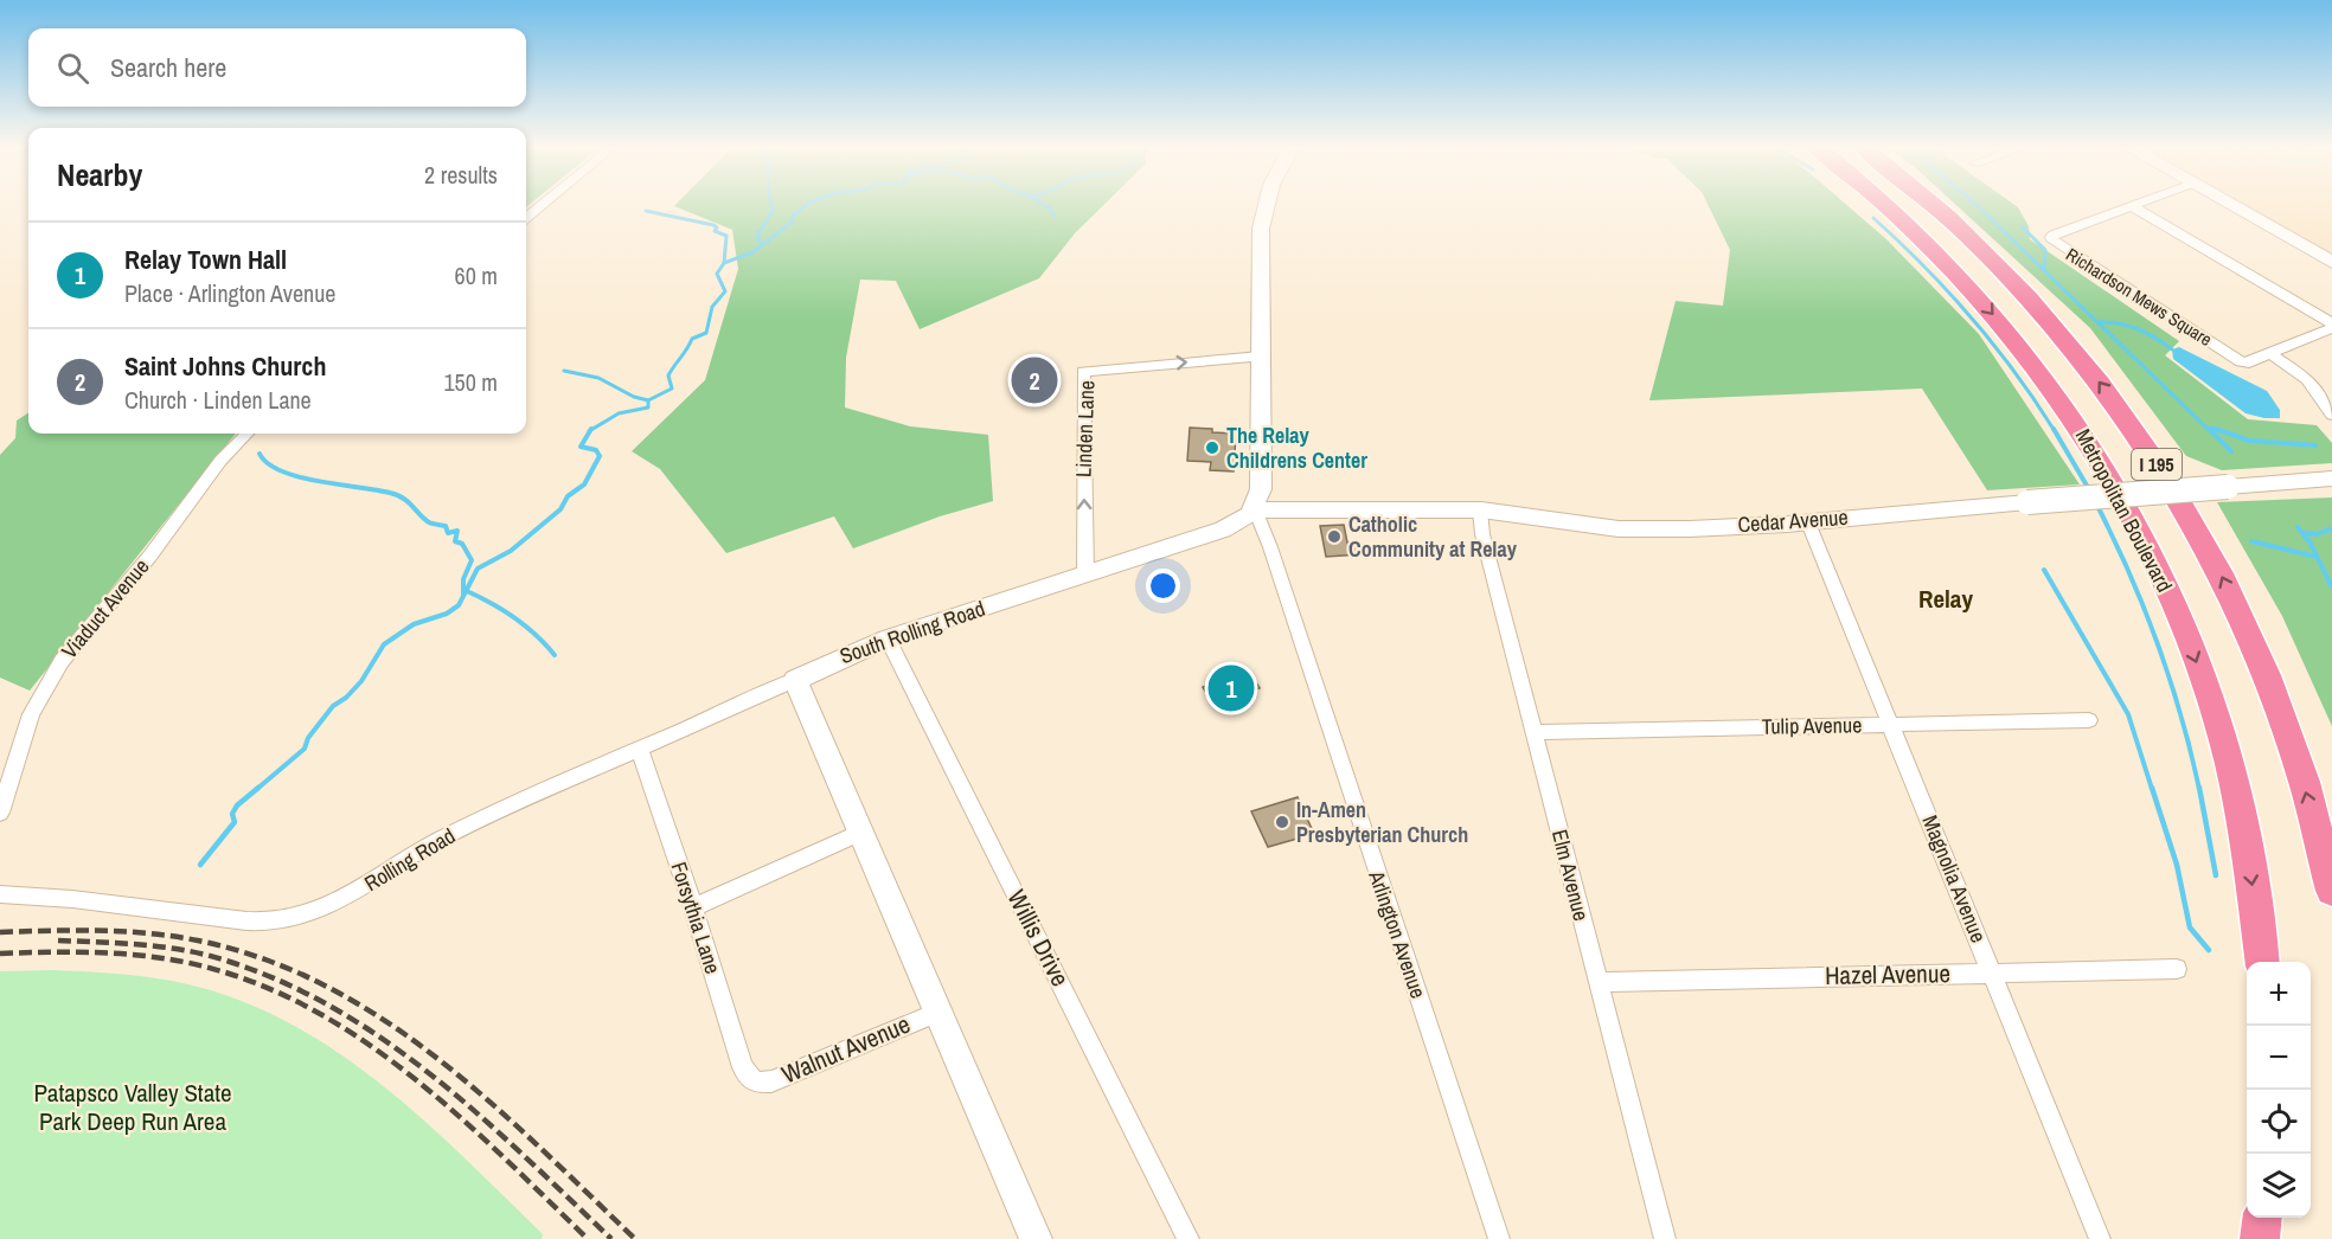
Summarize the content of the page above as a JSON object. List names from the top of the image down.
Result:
{
  "streets": {
    "highway": ["I 195", "Metropolitan Boulevard"],
    "street": [
      "Richardson Mews Square",
      "Linden Lane",
      "Cedar Avenue",
      "Viaduct Avenue",
      "South Rolling Road",
      "Tulip Avenue",
      "Rolling Road",
      "Elm Avenue",
      "Magnolia Avenue",
      "Forsythia Lane",
      "Arlington Avenue",
      "Willis Drive",
      "Hazel Avenue",
      "Walnut Avenue"
    ]
  },
  "crossings": [
    ["Linden Lane", "South Rolling Road"],
    ["Cedar Avenue", "South Rolling Road"],
    ["Cedar Avenue", "Elm Avenue"],
    ["Cedar Avenue", "Magnolia Avenue"],
    ["Cedar Avenue", "Arlington Avenue"],
    ["South Rolling Road", "Rolling Road"],
    ["South Rolling Road", "Arlington Avenue"],
    ["South Rolling Road", "Willis Drive"],
    ["Tulip Avenue", "Elm Avenue"],
    ["Tulip Avenue", "Magnolia Avenue"],
    ["Rolling Road", "Forsythia Lane"],
    ["Elm Avenue", "Hazel Avenue"],
    ["Magnolia Avenue", "Hazel Avenue"],
    ["Forsythia Lane", "Walnut Avenue"]
  ],
  "districts": ["Relay"],
  "parks": ["Patapsco Valley State Park Deep Run Area"],
  "places": ["The Relay Childrens Center", "Catholic Community at Relay", "In-Amen Presbyterian Church"],
  "page": {
    "search": "Search here",
    "heading": ["Nearby", "2 results"],
    "list": [
      {
        "mark": "1",
        "name": "Relay Town Hall",
        "note": "Place · Arlington Avenue",
        "value": "60 m"
      },
      {
        "mark": "2",
        "name": "Saint Johns Church",
        "note": "Church · Linden Lane",
        "value": "150 m"
      }
    ],
    "pins": ["2", "1"],
    "map_buttons": ["+", "−"]
  }
}
